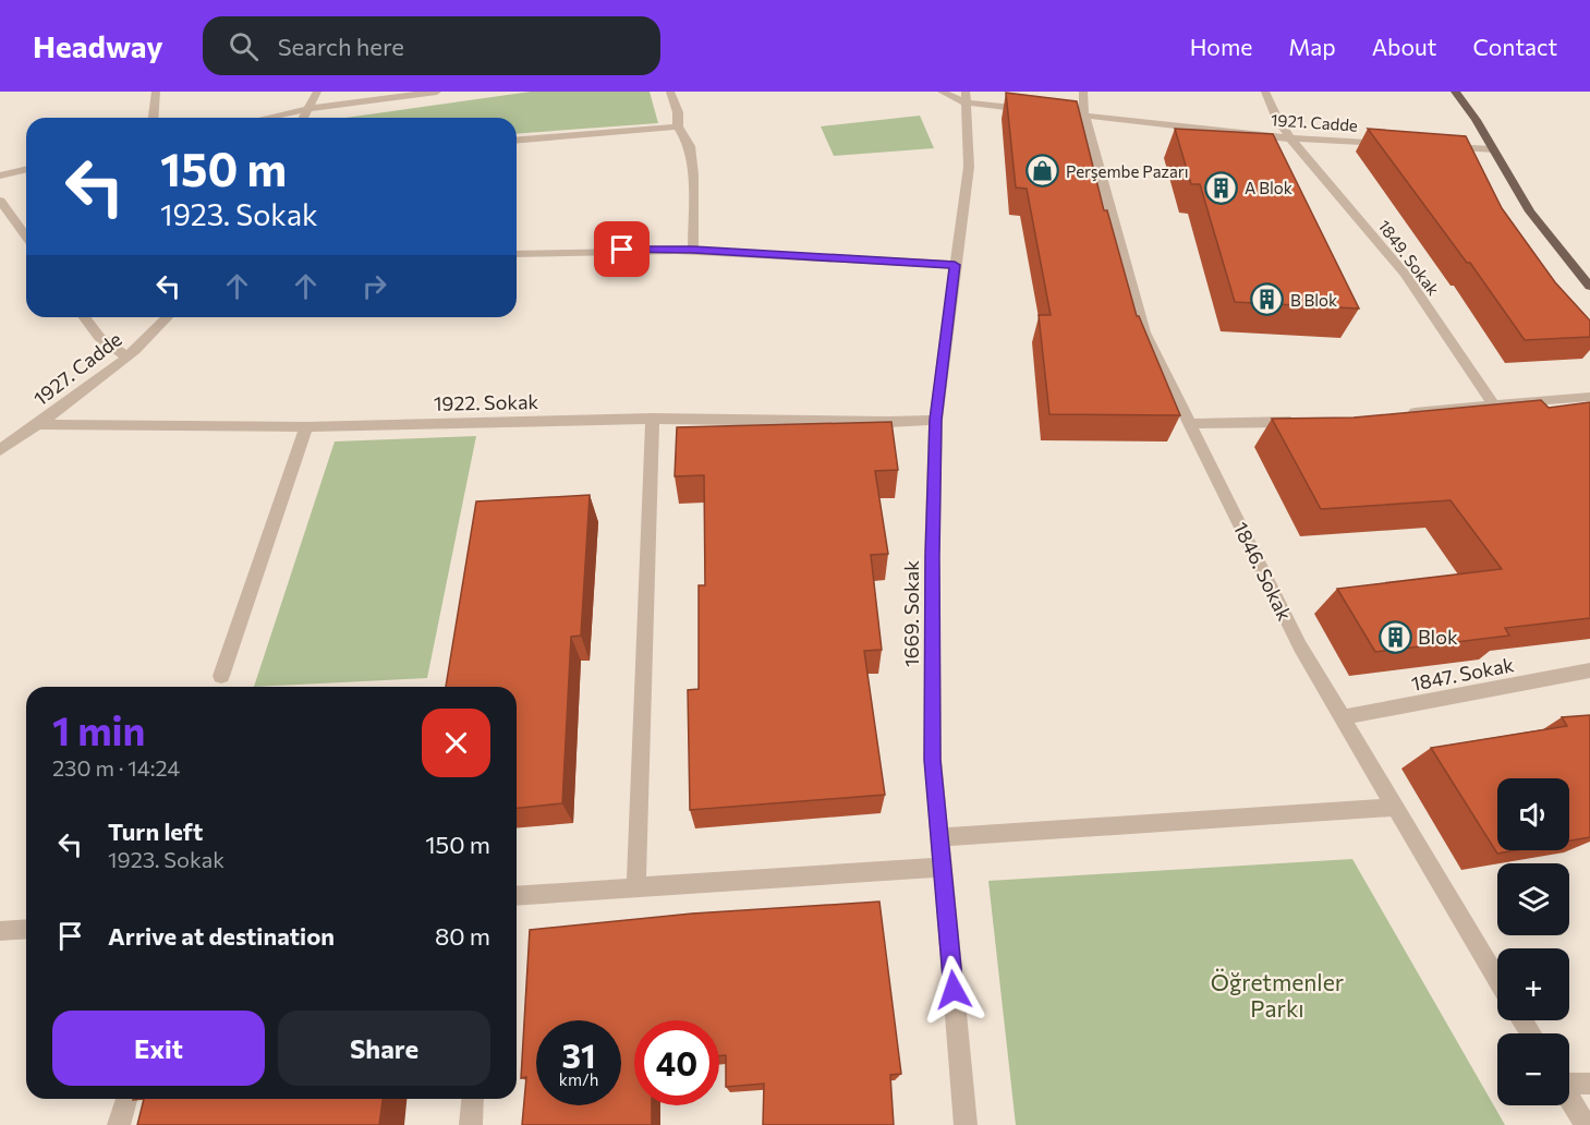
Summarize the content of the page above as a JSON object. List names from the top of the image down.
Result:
{
  "streets": {
    "street": [
      "1921. Cadde",
      "1849. Sokak",
      "1927. Cadde",
      "1922. Sokak",
      "1846. Sokak",
      "1669. Sokak",
      "1847. Sokak"
    ]
  },
  "crossings": [
    ["1921. Cadde", "1849. Sokak"],
    ["1921. Cadde", "1846. Sokak"],
    ["1927. Cadde", "1922. Sokak"],
    ["1922. Sokak", "1669. Sokak"],
    ["1846. Sokak", "1847. Sokak"]
  ],
  "parks": ["Öğretmenler Parkı"],
  "places": {
    "shop": ["Perşembe Pazarı"],
    "building": ["A Blok", "B Blok", "Blok"]
  },
  "page": {
    "header": "Headway",
    "search": "Search here",
    "nav": [
      "Home",
      "Map",
      "About",
      "Contact"
    ],
    "turn": ["150 m", "1923. Sokak"],
    "heading": ["1 min", "230 m · 14:24"],
    "map_buttons": ["+", "−"],
    "list": [
      {
        "name": "Turn left",
        "note": "1923. Sokak",
        "value": "150 m"
      },
      {
        "name": "Arrive at destination",
        "value": "80 m"
      }
    ],
    "buttons": ["Exit", "Share"],
    "speed": "31 km/h",
    "limit": "40"
  }
}
